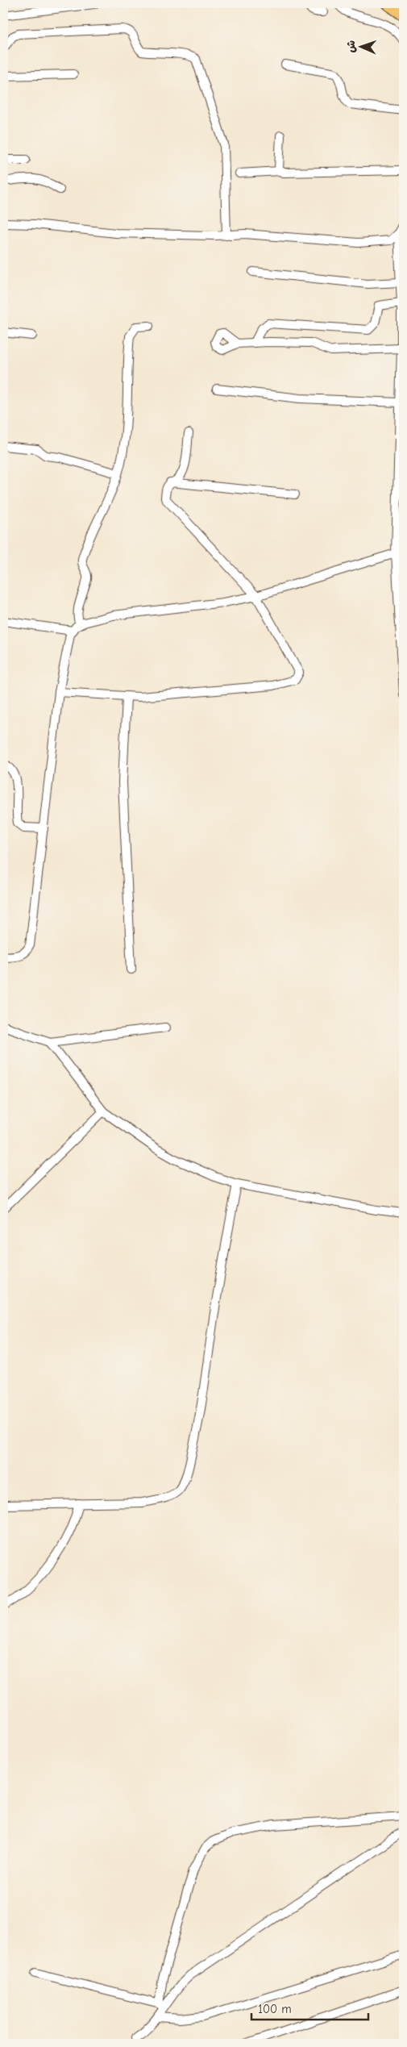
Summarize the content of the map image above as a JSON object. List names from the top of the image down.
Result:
{
  "scale_bar": "100 m",
  "north": "left"
}
